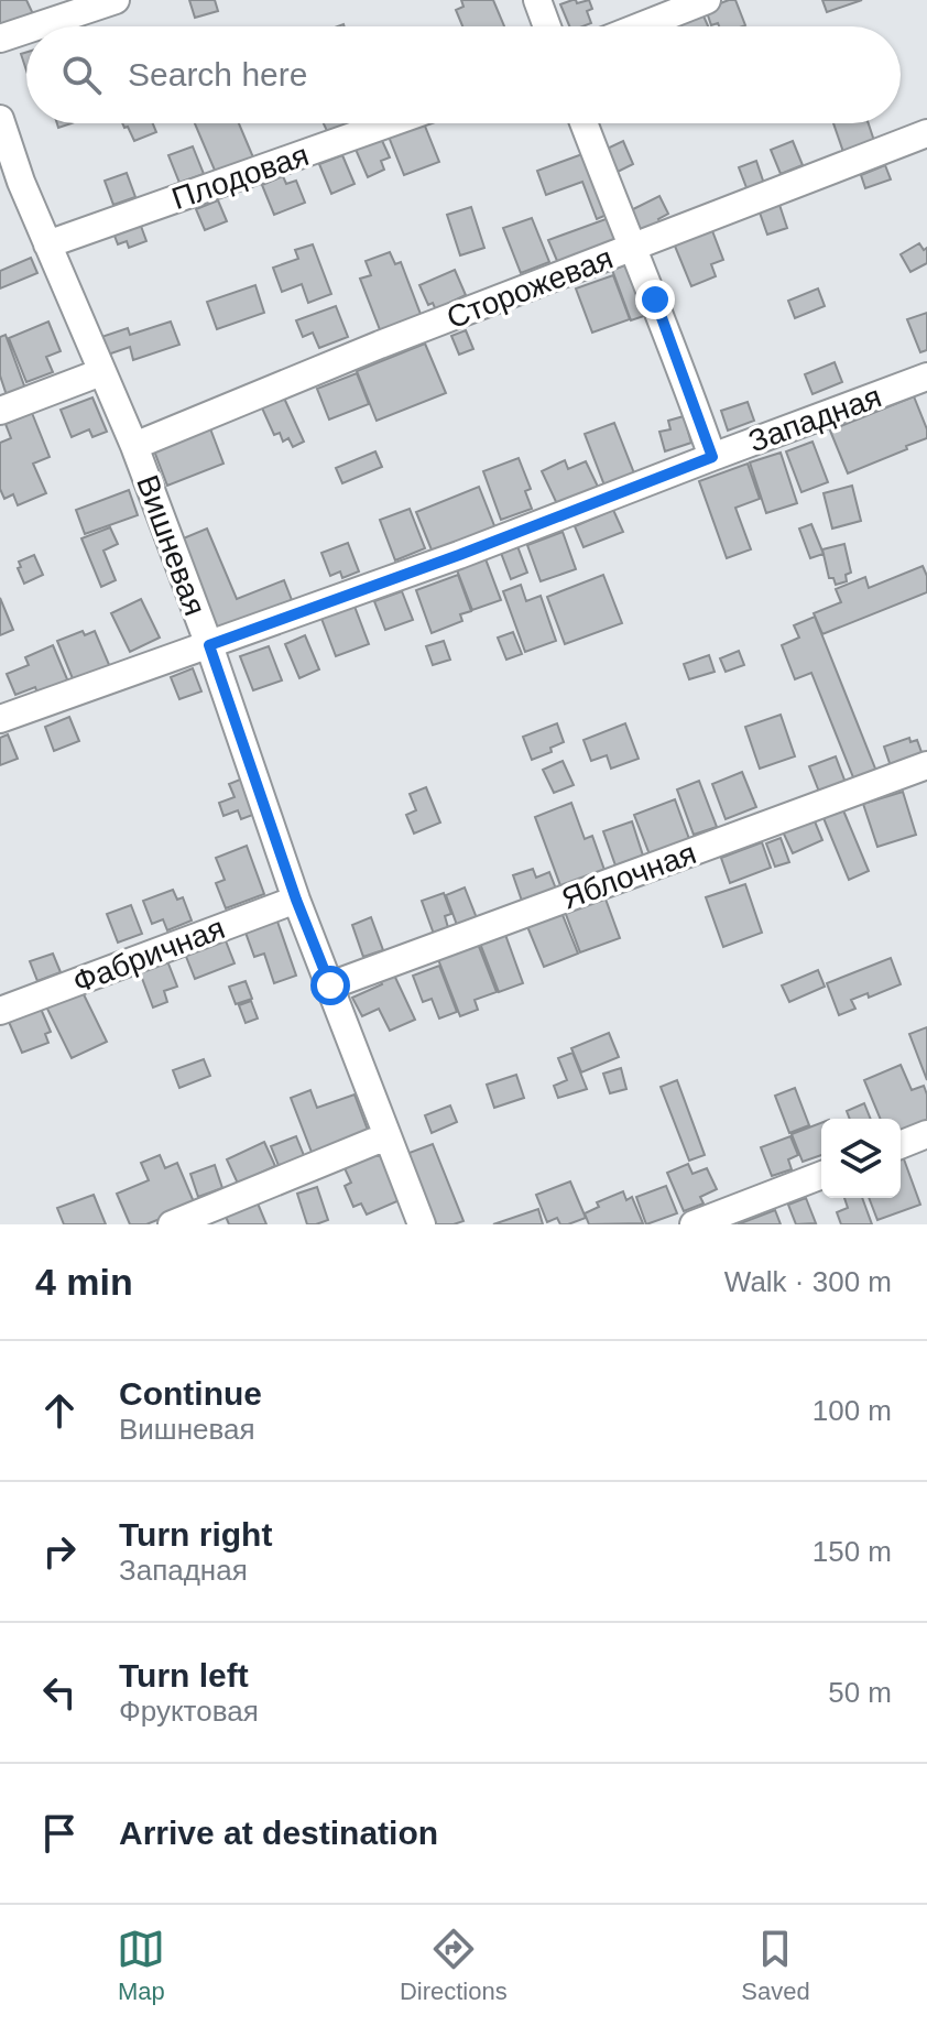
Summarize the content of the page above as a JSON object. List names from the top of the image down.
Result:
{
  "streets": {
    "street": [
      "Плодовая",
      "Сторожевая",
      "Западная",
      "Вишневая",
      "Яблочная",
      "Фабричная"
    ]
  },
  "crossings": [
    ["Плодовая", "Вишневая"],
    ["Сторожевая", "Вишневая"],
    ["Западная", "Вишневая"],
    ["Вишневая", "Яблочная"],
    ["Вишневая", "Фабричная"]
  ],
  "page": {
    "search": "Search here",
    "heading": ["4 min", "Walk · 300 m"],
    "list": [
      ["Continue", "Вишневая", "100 m"],
      ["Turn right", "Западная", "150 m"],
      ["Turn left", "Фруктовая", "50 m"],
      "Arrive at destination"
    ],
    "nav": ["Map", "Directions", "Saved"]
  }
}
